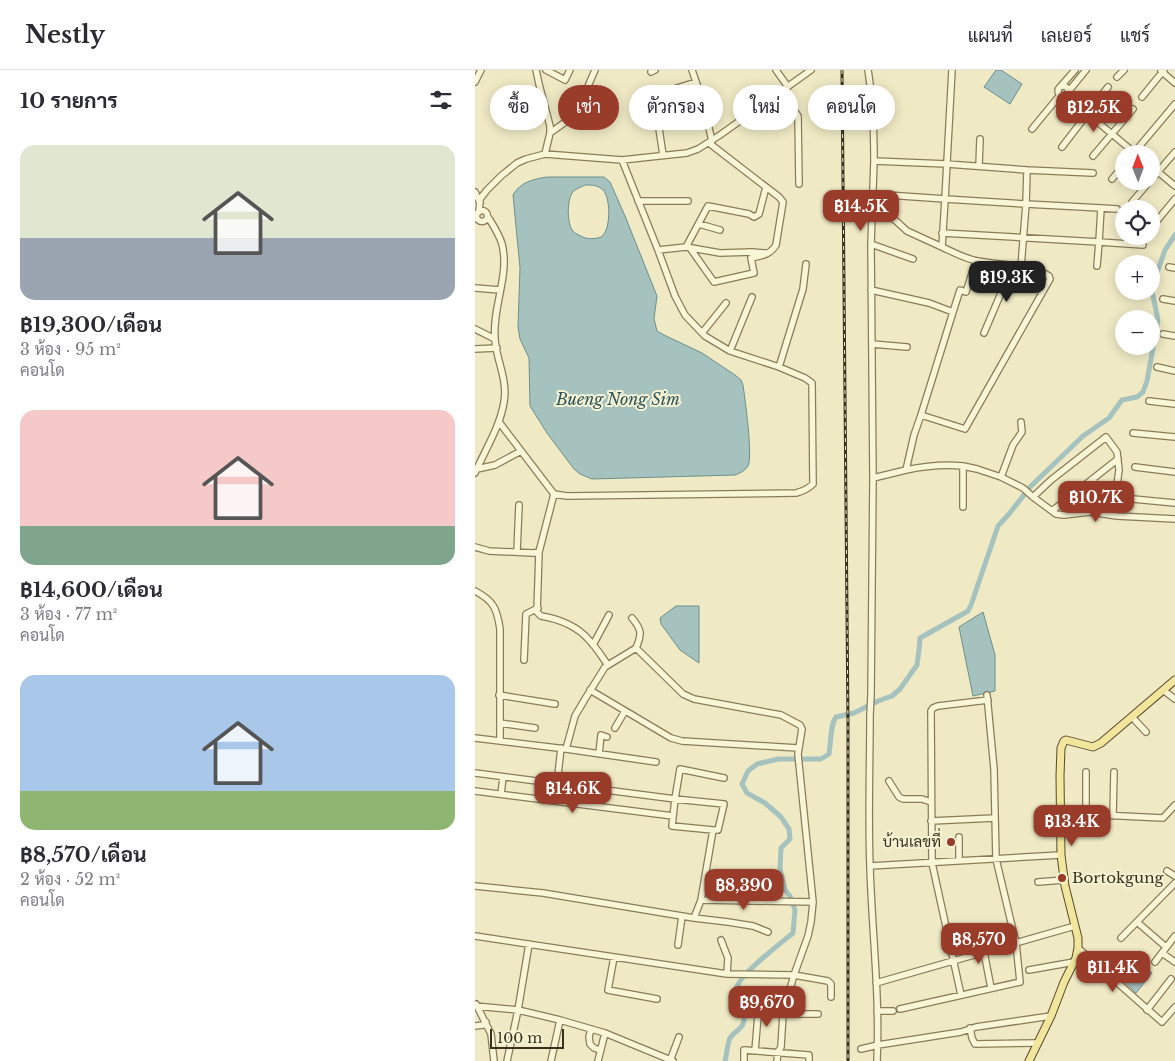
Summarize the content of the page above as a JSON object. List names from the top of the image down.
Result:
{
  "water": ["Bueng Nong Sim"],
  "places": ["บ้านเลขที่", "Bortokgung"],
  "scale_bar": "100 m",
  "north": "top",
  "page": {
    "header": "Nestly",
    "nav": ["แผนที่", "เลเยอร์", "แชร์"],
    "heading": "10 รายการ",
    "chip": [
      "ซื้อ",
      "เช่า",
      "ตัวกรอง",
      "ใหม่",
      "คอนโด"
    ],
    "price": [
      "฿12.5K",
      "฿14.5K",
      "฿19.3K",
      "฿10.7K",
      "฿14.6K",
      "฿13.4K",
      "฿8,390",
      "฿8,570",
      "฿11.4K",
      "฿9,670"
    ],
    "list": [
      {
        "name": "฿19,300/เดือน",
        "note": "3 ห้อง · 95 m² · คอนโด"
      },
      {
        "name": "฿14,600/เดือน",
        "note": "3 ห้อง · 77 m² · คอนโด"
      },
      {
        "name": "฿8,570/เดือน",
        "note": "2 ห้อง · 52 m² · คอนโด"
      }
    ],
    "map_buttons": ["+", "−"],
    "scale": "100 m"
  }
}
